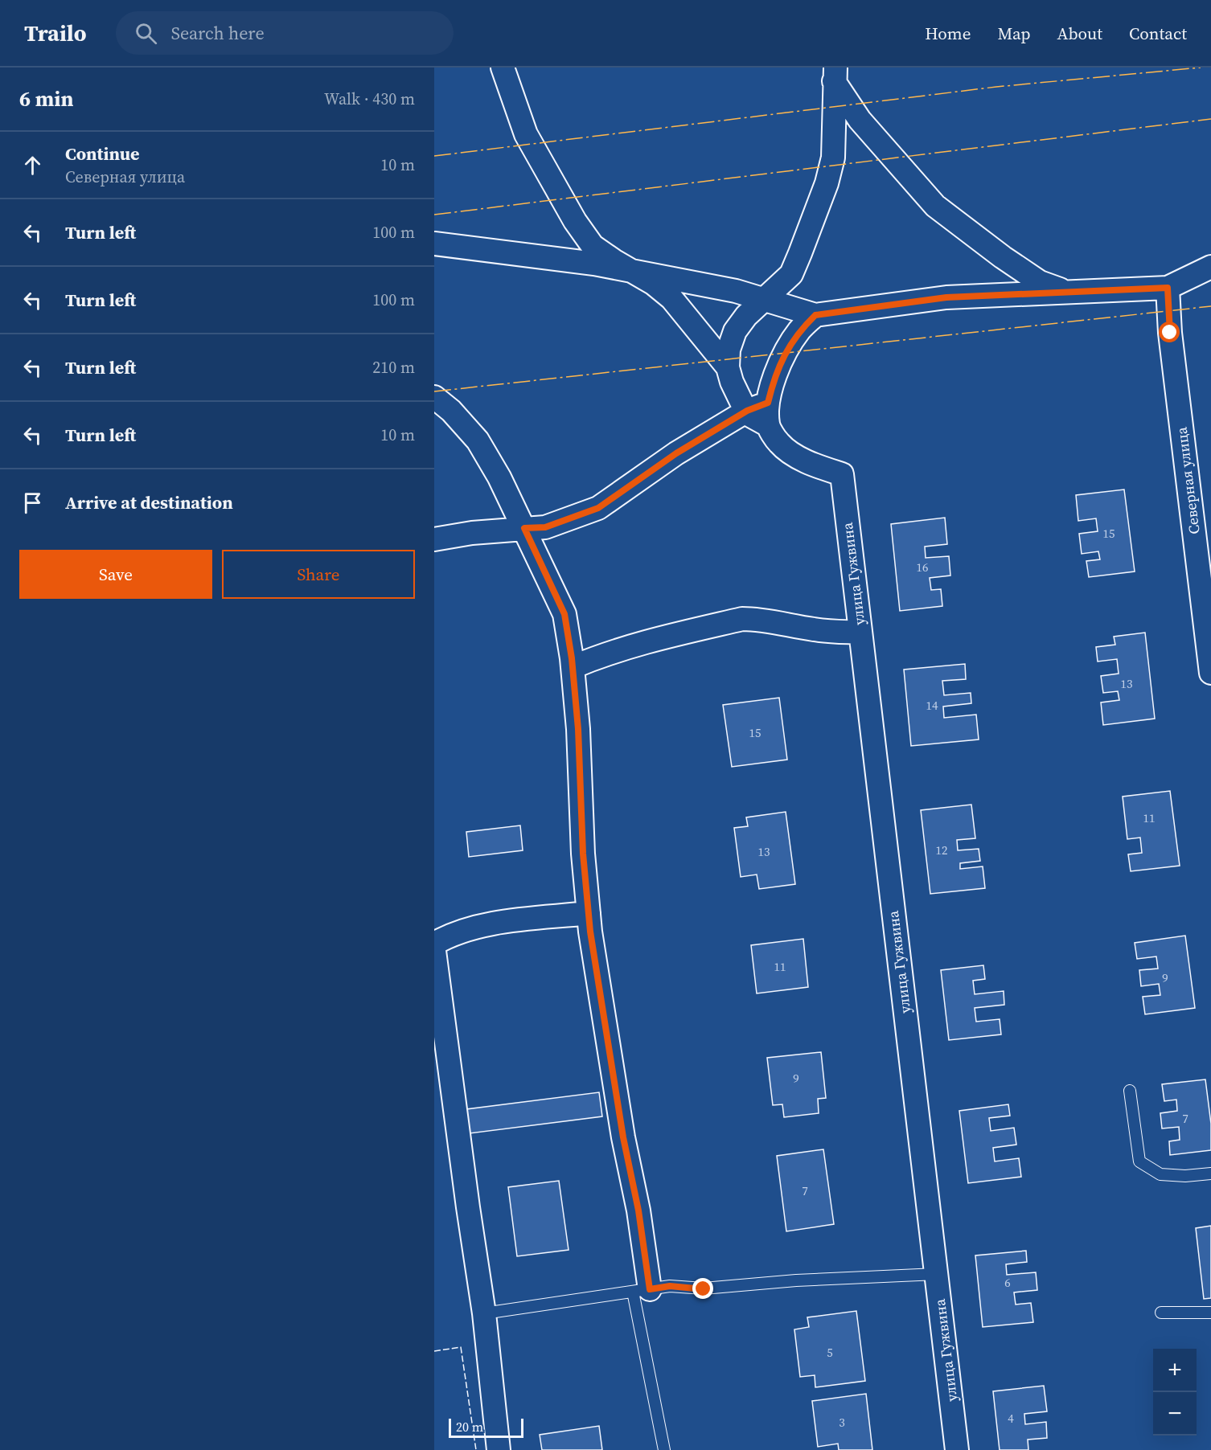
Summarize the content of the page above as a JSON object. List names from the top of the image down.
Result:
{
  "streets": {
    "street": ["Северная улица", "улица Гужвина"]
  },
  "house_numbers": [
    "15",
    "16",
    "13",
    "14",
    "15",
    "11",
    "12",
    "13",
    "11",
    "9",
    "9",
    "7",
    "7",
    "6",
    "5",
    "4",
    "3"
  ],
  "scale_bar": "20 m",
  "page": {
    "header": "Trailo",
    "search": "Search here",
    "nav": [
      "Home",
      "Map",
      "About",
      "Contact"
    ],
    "heading": ["6 min", "Walk · 430 m"],
    "list": [
      ["Continue", "Северная улица", "10 m"],
      ["Turn left", "100 m"],
      ["Turn left", "100 m"],
      ["Turn left", "210 m"],
      ["Turn left", "10 m"],
      "Arrive at destination"
    ],
    "buttons": ["Save", "Share"],
    "map_buttons": ["+", "−"],
    "scale": "20 m"
  }
}
